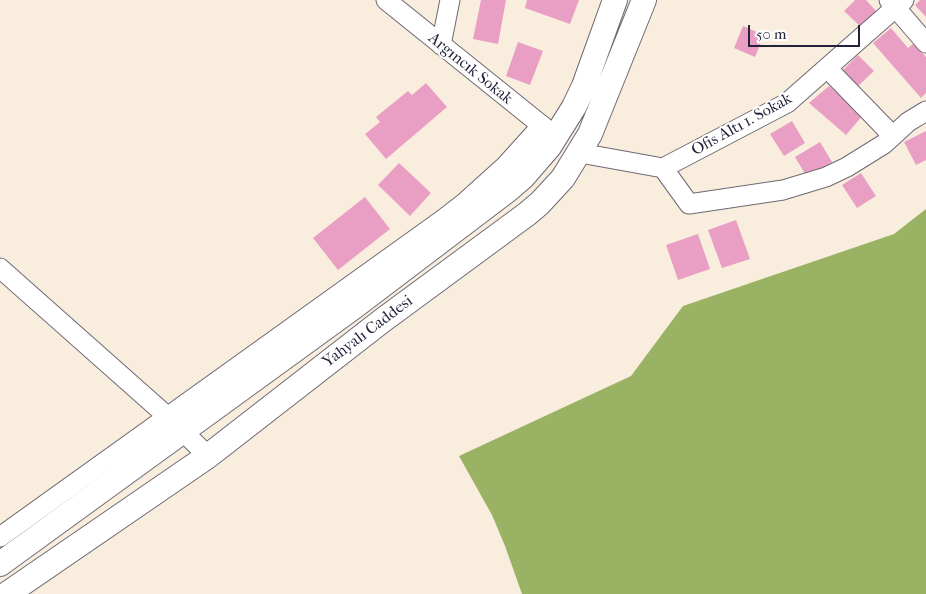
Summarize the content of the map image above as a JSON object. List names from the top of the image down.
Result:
{
  "streets": {
    "main road": ["Yahyalı Caddesi"],
    "street": ["Argıncık Sokak", "Ofis Altı 1. Sokak"]
  },
  "crossings": [
    ["Argıncık Sokak", "Yahyalı Caddesi"]
  ],
  "scale_bar": "50 m"
}
